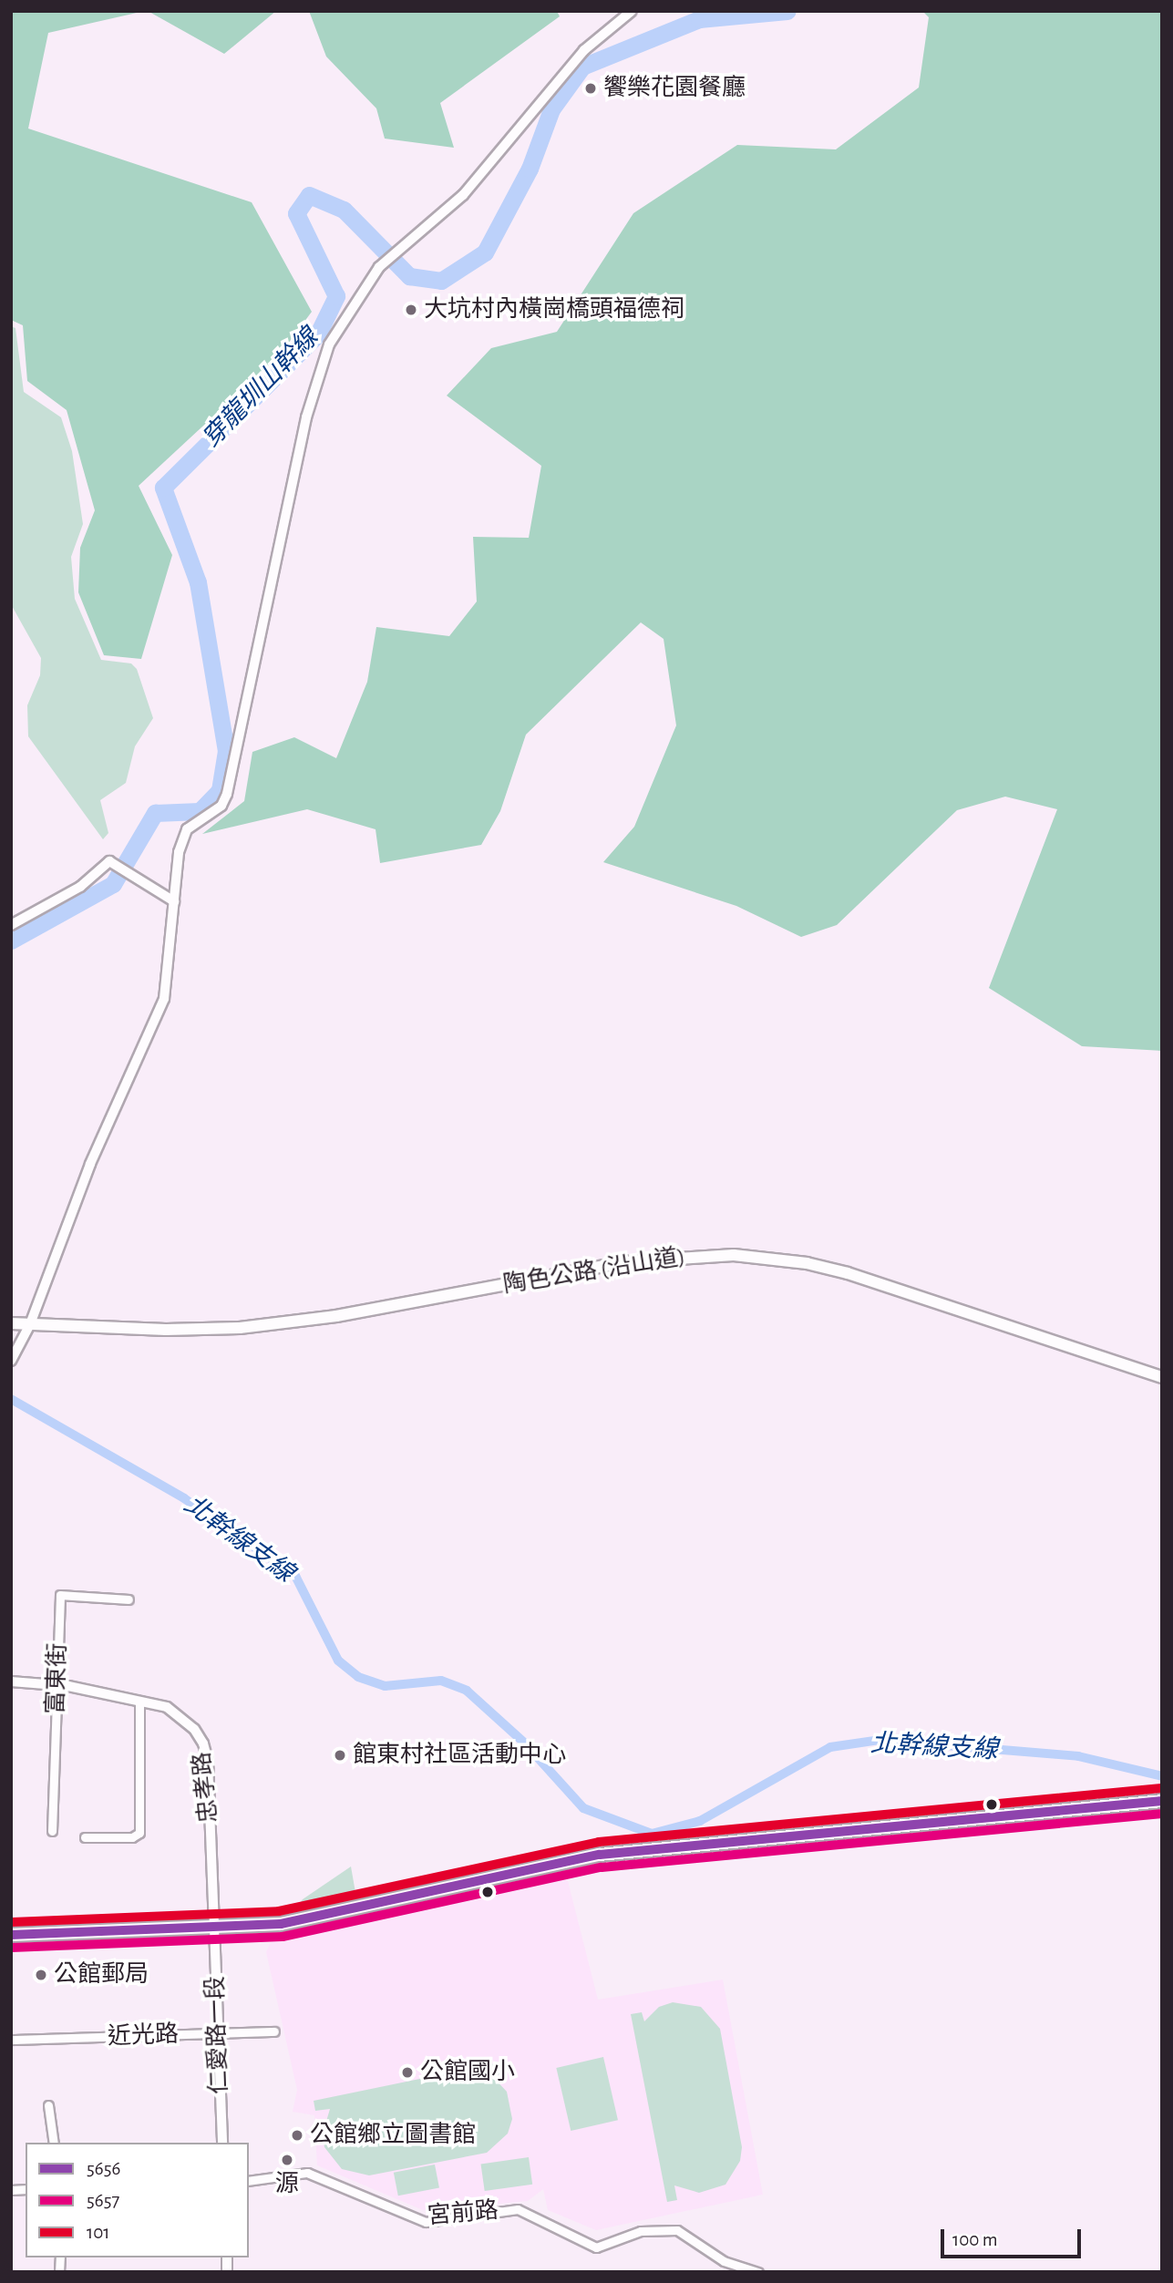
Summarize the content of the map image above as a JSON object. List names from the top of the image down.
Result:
{
  "streets": {
    "main road": ["陶色公路 (沿山道)"],
    "street": [
      "富東街",
      "忠孝路",
      "仁愛路一段",
      "近光路",
      "宮前路"
    ]
  },
  "crossings": [
    ["富東街", "忠孝路"],
    ["忠孝路", "仁愛路一段"],
    ["仁愛路一段", "近光路"]
  ],
  "water": ["穿龍圳山幹線", "北幹線支線"],
  "places": [
    "饗樂花園餐廳",
    "大坑村內橫崗橋頭福德祠",
    "館東村社區活動中心",
    "公館郵局",
    "公館國小",
    "公館鄉立圖書館",
    "源"
  ],
  "lines": ["transit line 101", "transit line 5656", "transit line 5657"],
  "legend": ["5656", "5657", "101"],
  "scale_bar": "100 m"
}
